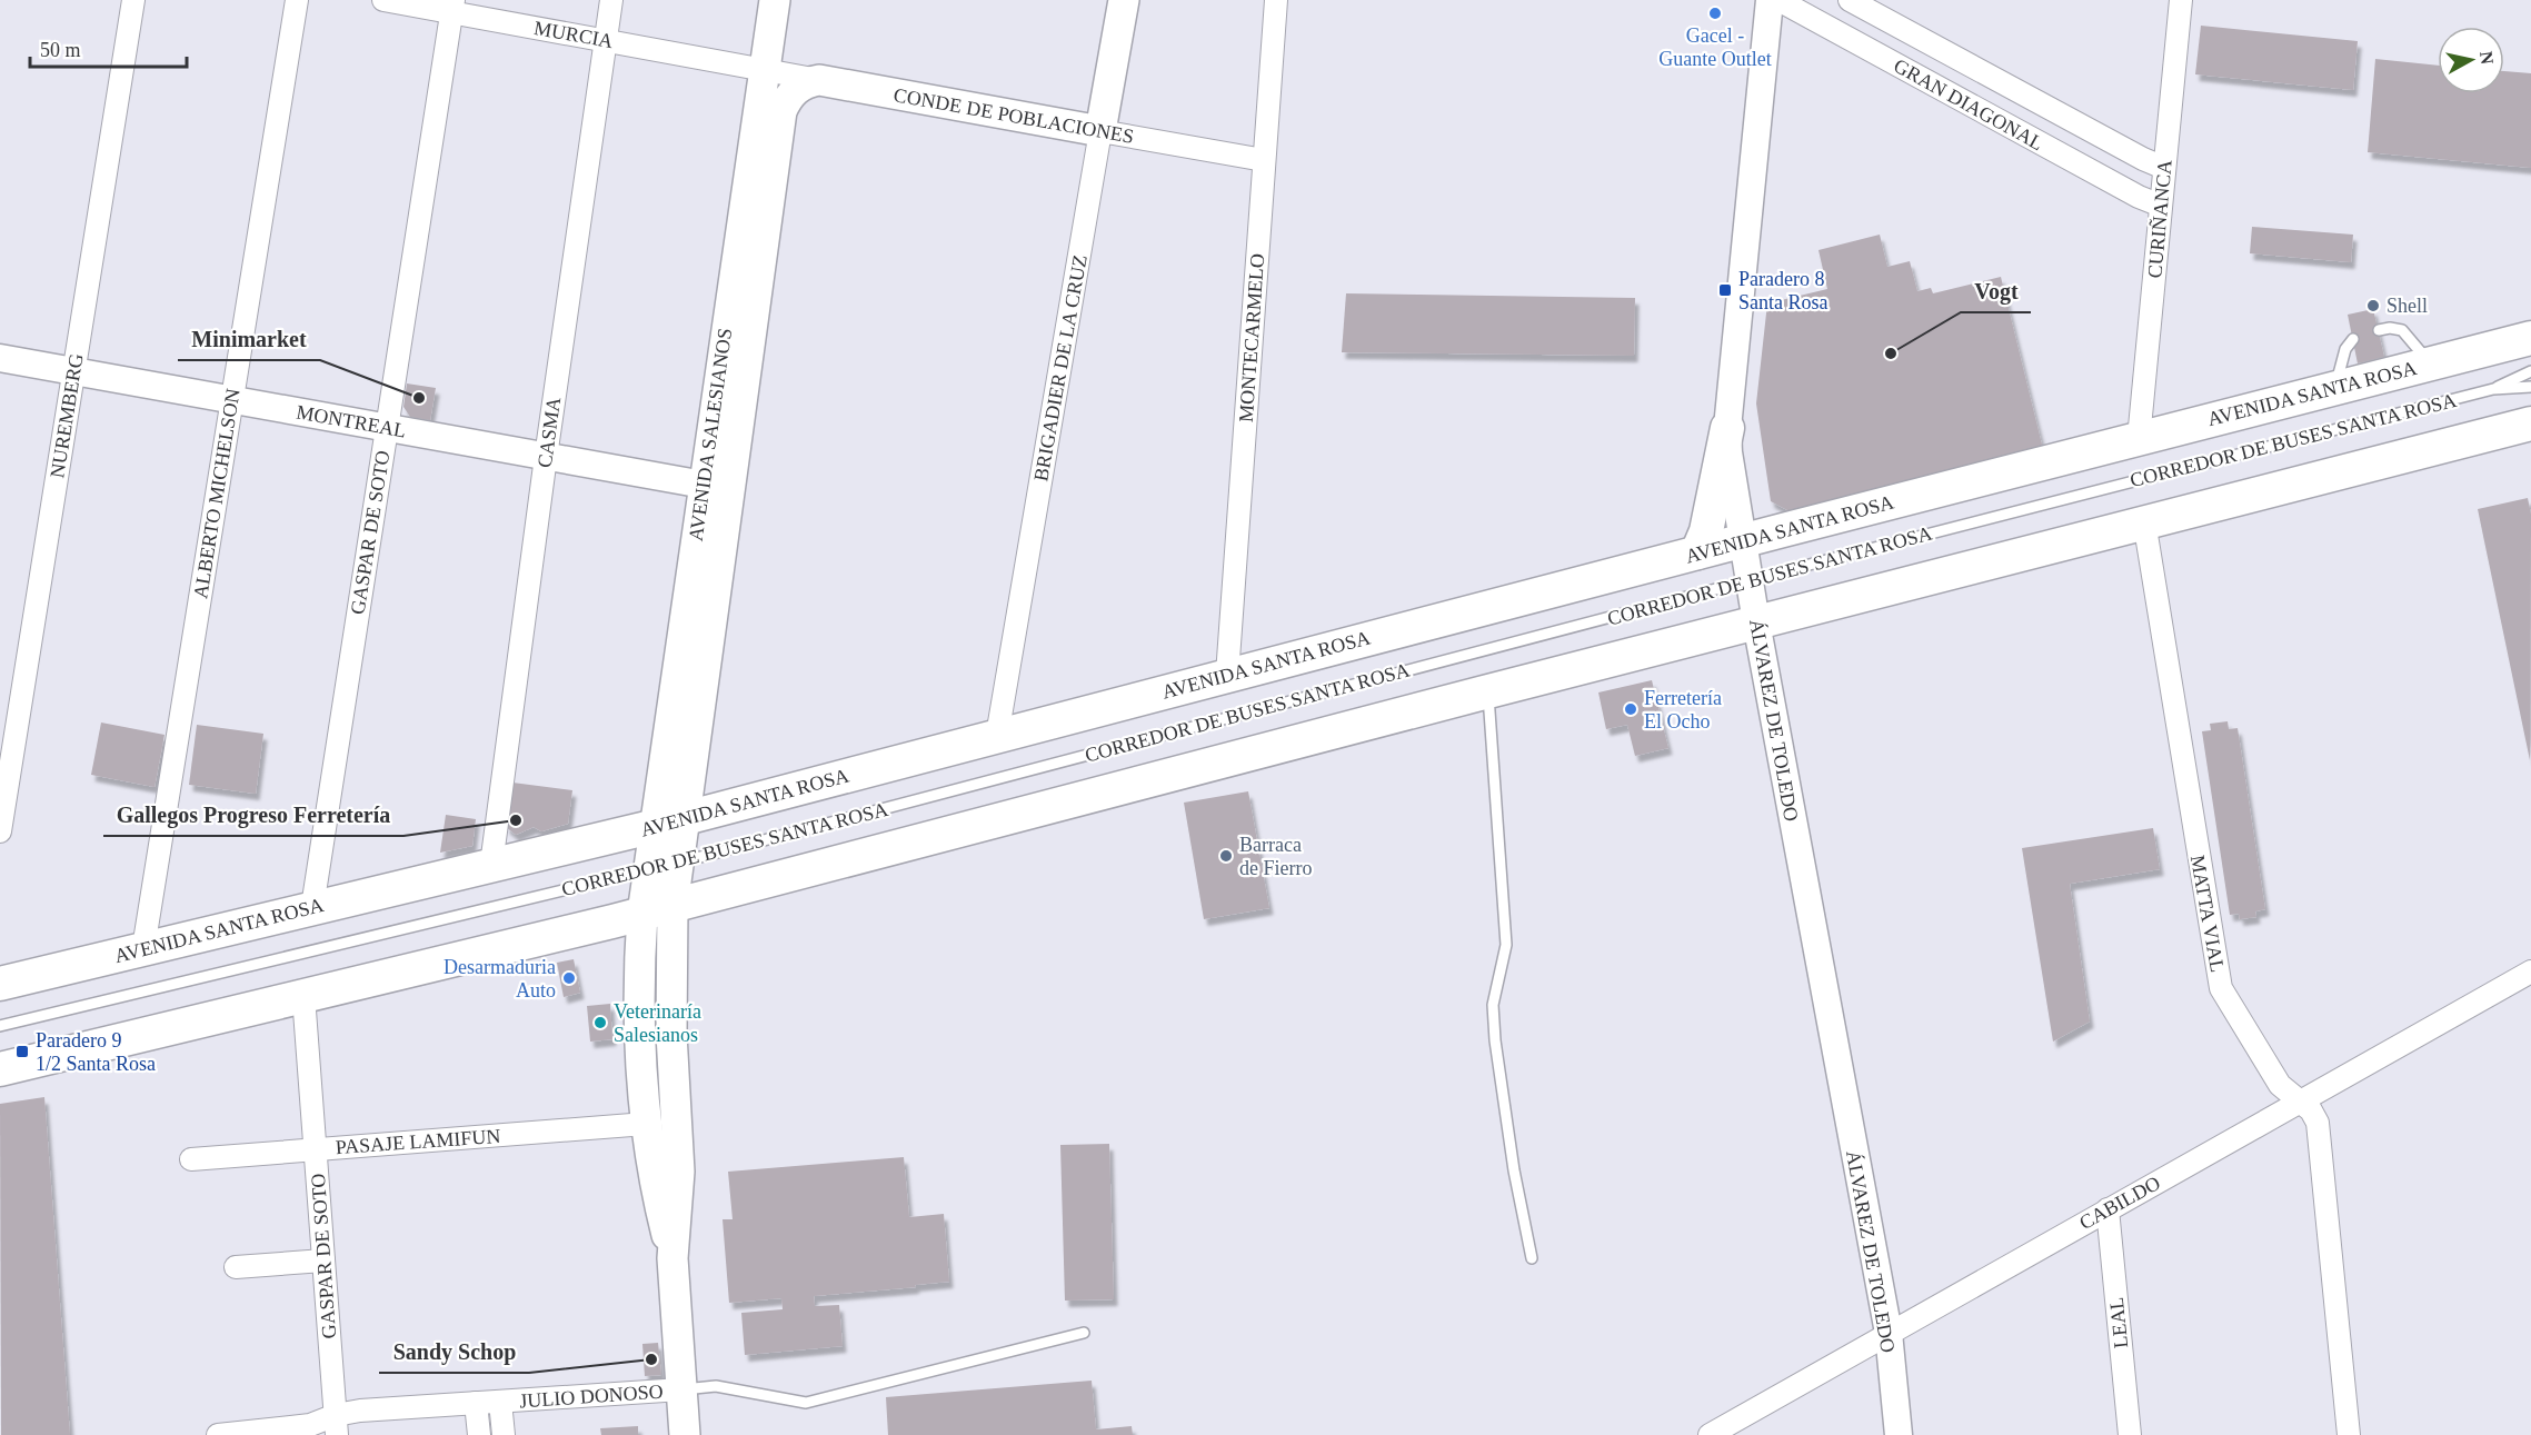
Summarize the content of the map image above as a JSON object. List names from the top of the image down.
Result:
{
  "streets": {
    "main road": [
      "CONDE DE POBLACIONES",
      "BRIGADIER DE LA CRUZ",
      "AVENIDA SANTA ROSA",
      "AVENIDA SALESIANOS"
    ],
    "street": [
      "MURCIA",
      "GRAN DIAGONAL",
      "CURIÑANCA",
      "MONTECARMELO",
      "NUREMBERG",
      "MONTREAL",
      "CASMA",
      "ALBERTO MICHELSON",
      "GASPAR DE SOTO",
      "ÁLVAREZ DE TOLEDO",
      "MATTA VIAL",
      "PASAJE LAMIFUN",
      "CABILDO",
      "LEAL",
      "JULIO DONOSO"
    ],
    "lane": ["CORREDOR DE BUSES SANTA ROSA"]
  },
  "crossings": [
    ["MURCIA", "CONDE DE POBLACIONES"],
    ["MURCIA", "CASMA"],
    ["MURCIA", "AVENIDA SALESIANOS"],
    ["MURCIA", "GASPAR DE SOTO"],
    ["GRAN DIAGONAL", "CURIÑANCA"],
    ["CONDE DE POBLACIONES", "MONTECARMELO"],
    ["CONDE DE POBLACIONES", "BRIGADIER DE LA CRUZ"],
    ["CONDE DE POBLACIONES", "AVENIDA SALESIANOS"],
    ["CURIÑANCA", "AVENIDA SANTA ROSA"],
    ["MONTECARMELO", "AVENIDA SANTA ROSA"],
    ["BRIGADIER DE LA CRUZ", "AVENIDA SANTA ROSA"],
    ["AVENIDA SANTA ROSA", "CASMA"],
    ["AVENIDA SANTA ROSA", "AVENIDA SALESIANOS"],
    ["AVENIDA SANTA ROSA", "ALBERTO MICHELSON"],
    ["AVENIDA SANTA ROSA", "GASPAR DE SOTO"],
    ["AVENIDA SANTA ROSA", "ÁLVAREZ DE TOLEDO"],
    ["NUREMBERG", "MONTREAL"],
    ["MONTREAL", "CASMA"],
    ["MONTREAL", "AVENIDA SALESIANOS"],
    ["MONTREAL", "ALBERTO MICHELSON"],
    ["MONTREAL", "GASPAR DE SOTO"],
    ["AVENIDA SALESIANOS", "CORREDOR DE BUSES SANTA ROSA"],
    ["CORREDOR DE BUSES SANTA ROSA", "ÁLVAREZ DE TOLEDO"],
    ["GASPAR DE SOTO", "PASAJE LAMIFUN"],
    ["GASPAR DE SOTO", "JULIO DONOSO"],
    ["ÁLVAREZ DE TOLEDO", "CABILDO"],
    ["MATTA VIAL", "CABILDO"],
    ["CABILDO", "LEAL"]
  ],
  "places": {
    "other": [
      "Gacel - Guante Outlet",
      "Shell",
      "Vogt",
      "Minimarket",
      "Ferretería El Ocho",
      "Gallegos Progreso Ferretería",
      "Barraca de Fierro",
      "Desarmaduria Auto",
      "Veterinaría Salesianos",
      "Sandy Schop"
    ],
    "transit": ["Paradero 8 Santa Rosa", "Paradero 9 1/2 Santa Rosa"]
  },
  "scale_bar": "50 m",
  "north": "right"
}
